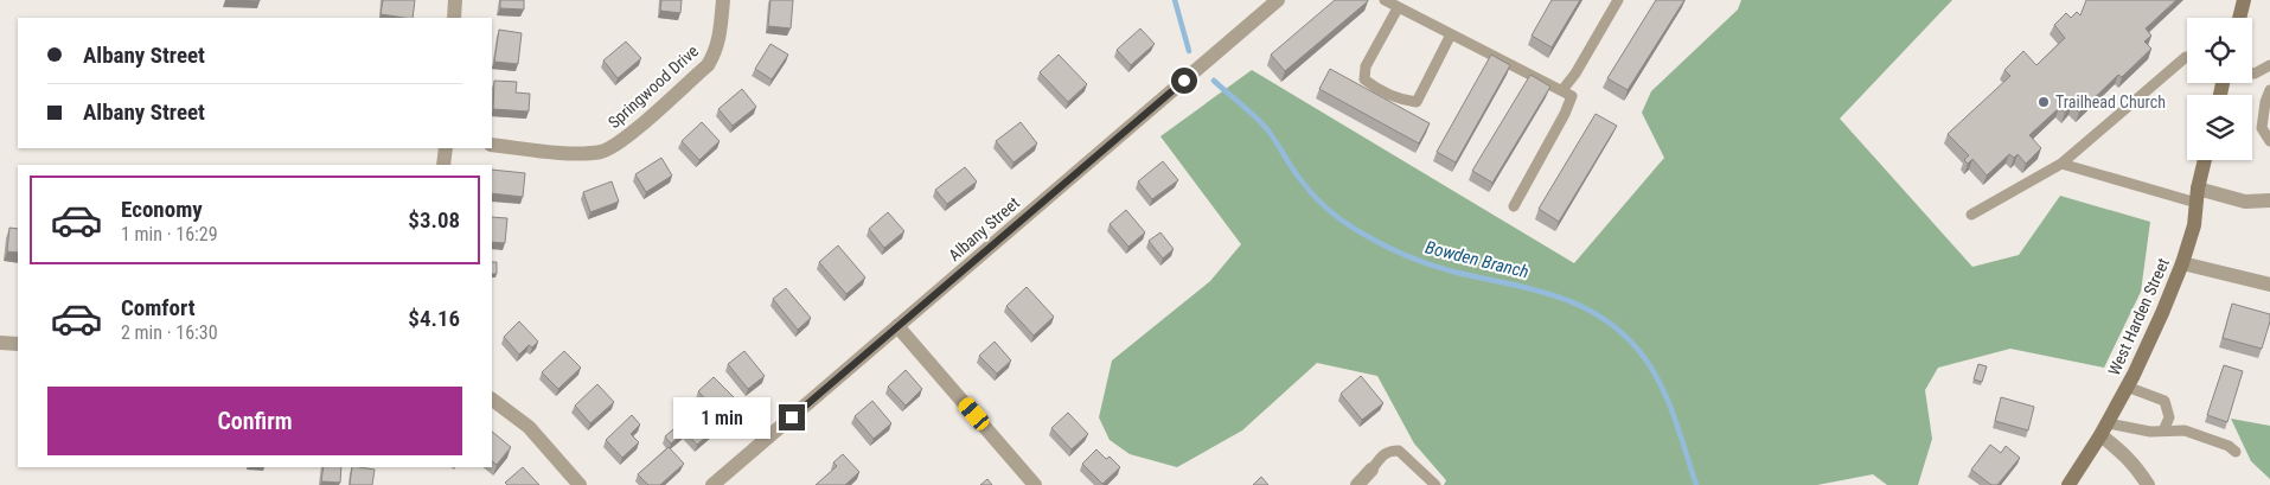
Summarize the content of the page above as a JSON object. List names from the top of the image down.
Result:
{
  "streets": {
    "main road": ["West Harden Street"],
    "street": ["Springwood Drive", "Albany Street"]
  },
  "water": ["Bowden Branch"],
  "places": ["Trailhead Church"],
  "page": {
    "banner": ["Albany Street", "Albany Street"],
    "list": [
      {
        "name": "Economy",
        "note": "1 min · 16:29",
        "value": "$3.08"
      },
      {
        "name": "Comfort",
        "note": "2 min · 16:30",
        "value": "$4.16"
      }
    ],
    "buttons": "Confirm",
    "bubble": "1 min"
  }
}
